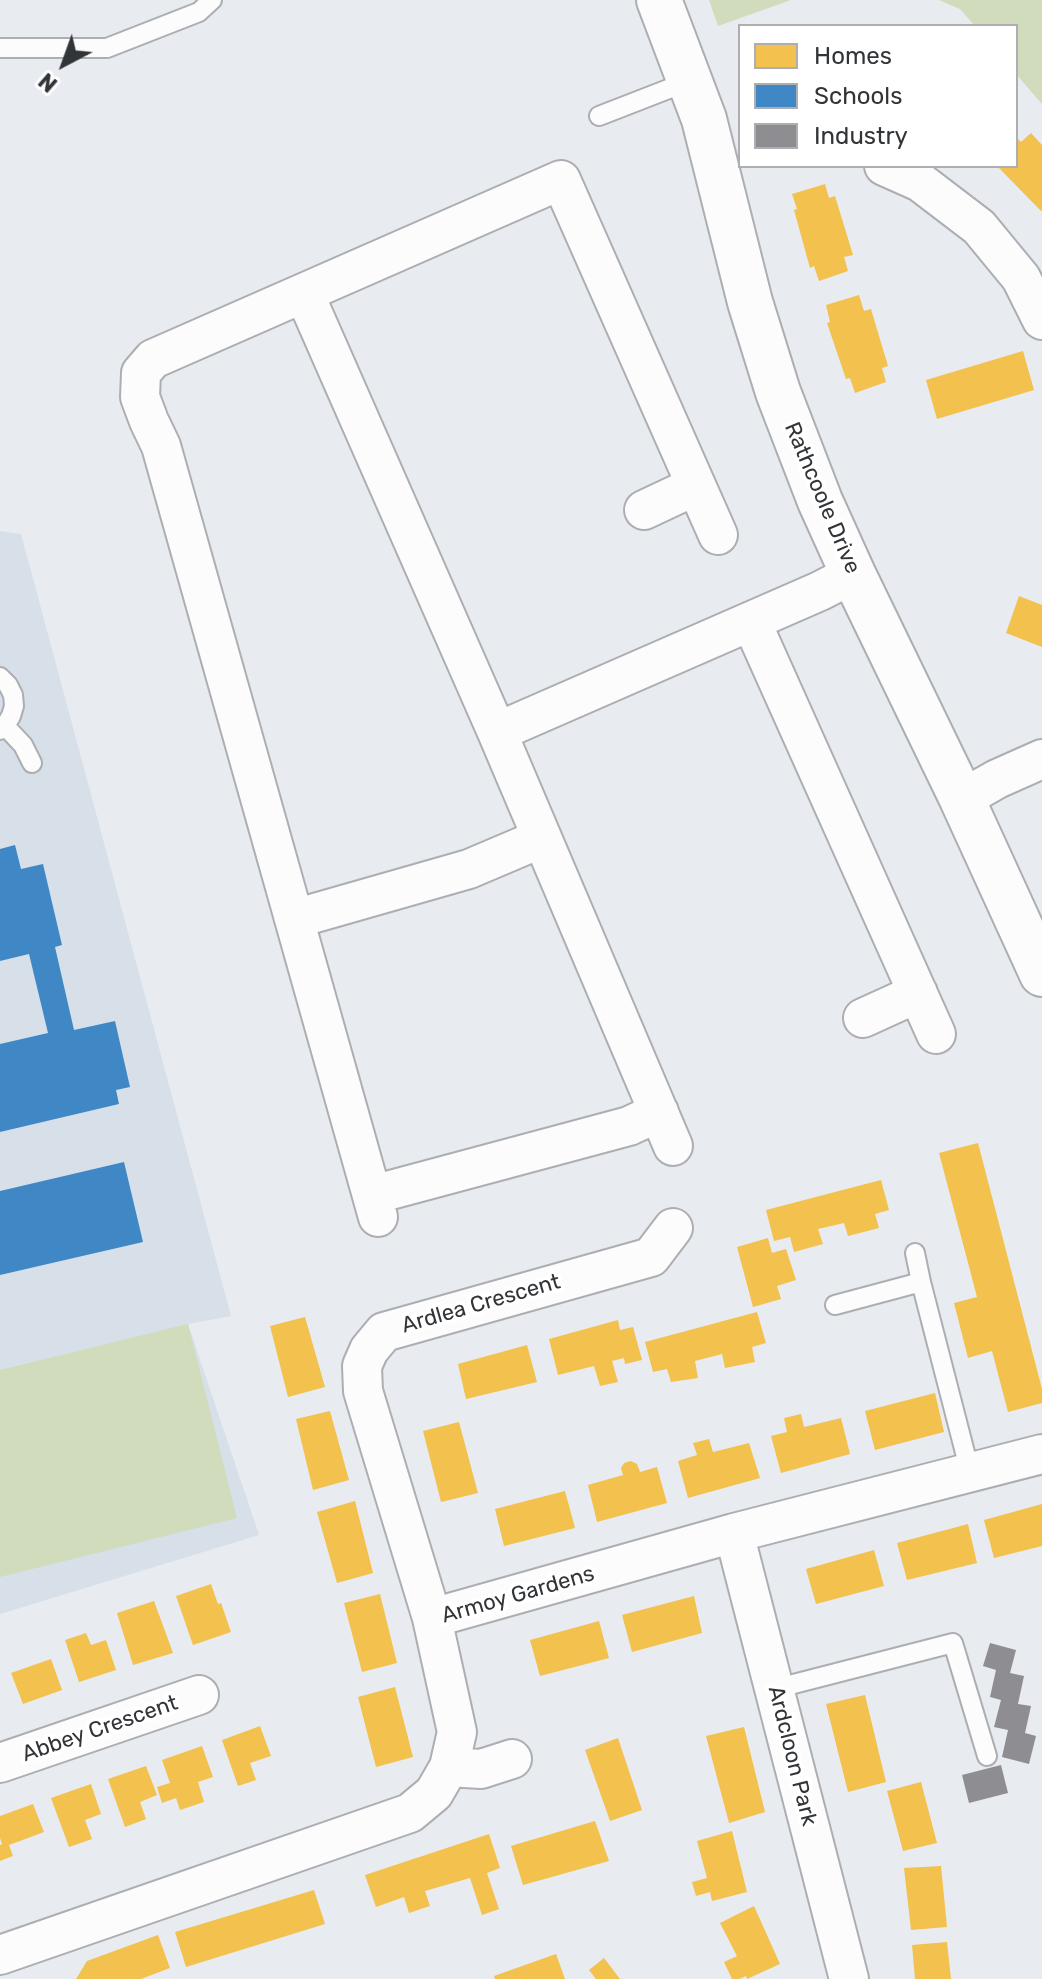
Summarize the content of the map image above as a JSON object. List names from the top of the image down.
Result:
{
  "streets": {
    "street": [
      "Rathcoole Drive",
      "Ardlea Crescent",
      "Armoy Gardens",
      "Abbey Crescent",
      "Ardcloon Park"
    ]
  },
  "crossings": [
    ["Ardlea Crescent", "Armoy Gardens"],
    ["Armoy Gardens", "Ardcloon Park"]
  ],
  "legend": ["Homes", "Schools", "Industry"],
  "north": "bottom left"
}
